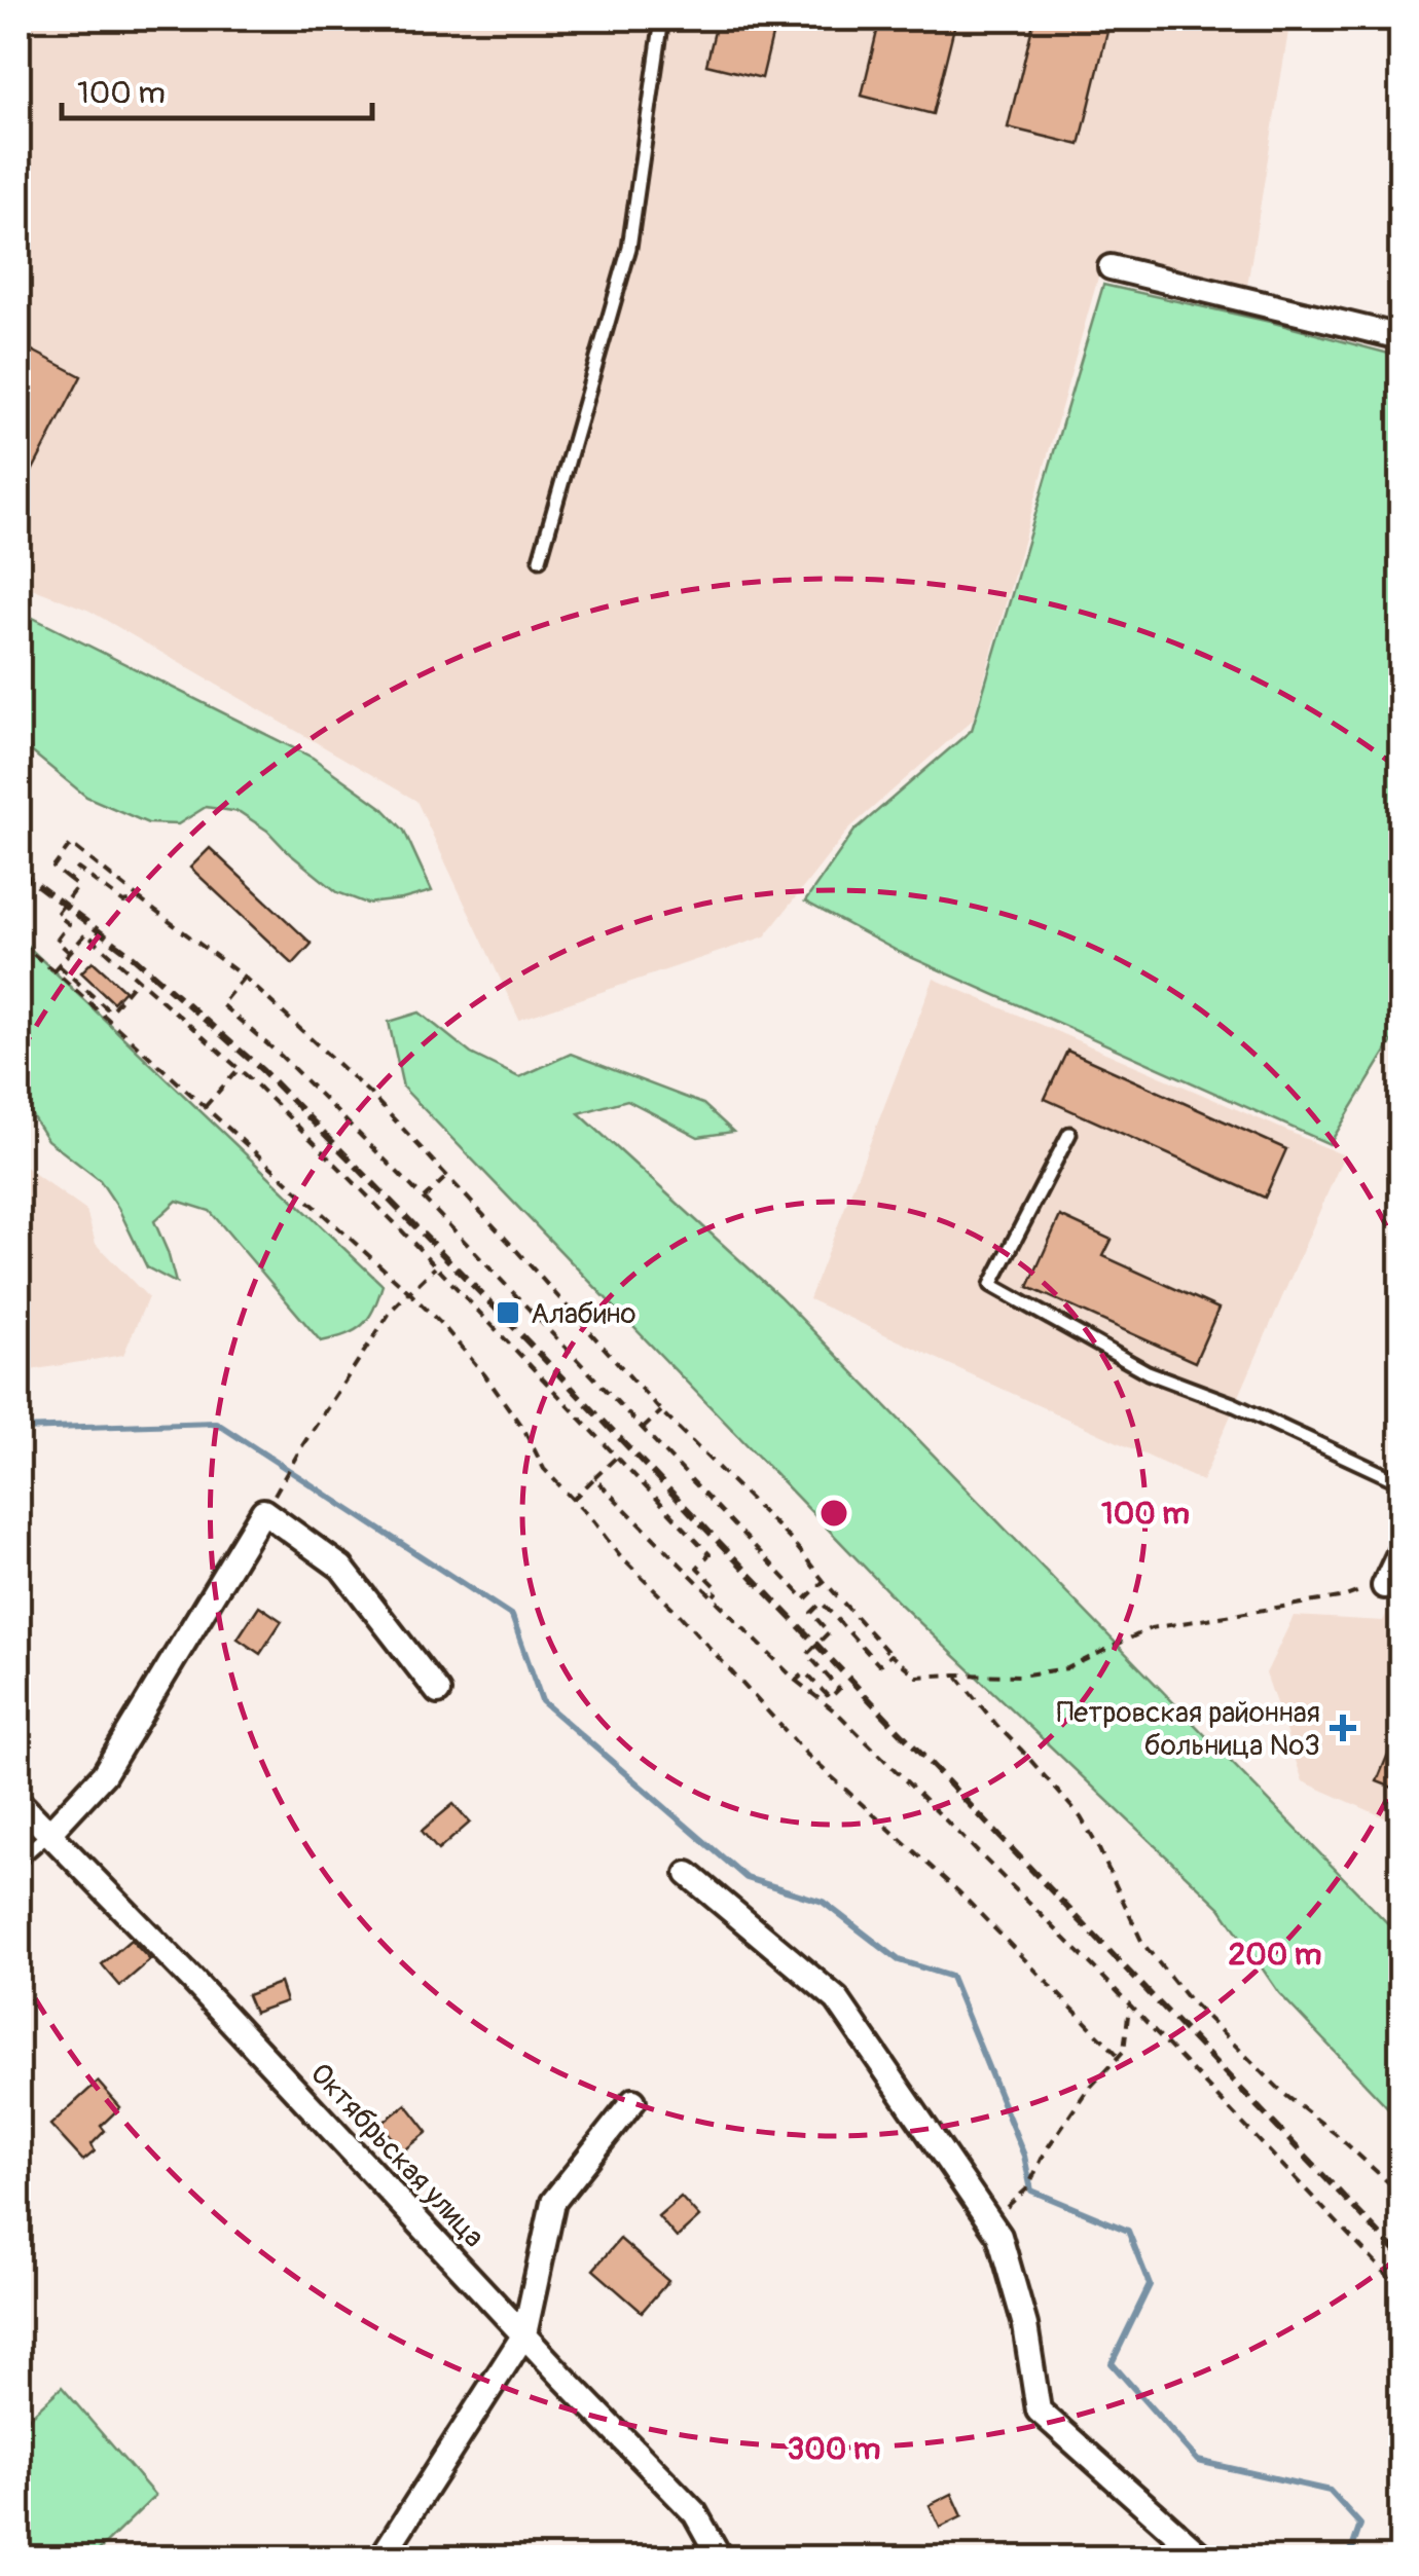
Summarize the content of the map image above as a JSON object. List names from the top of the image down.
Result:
{
  "streets": {
    "street": ["Октябрьская улица"]
  },
  "places": {
    "transit": ["Алабино"],
    "health": ["Петровская районная больница №3"]
  },
  "scale_bar": "100 m",
  "rings": ["100 m", "200 m", "300 m"]
}
